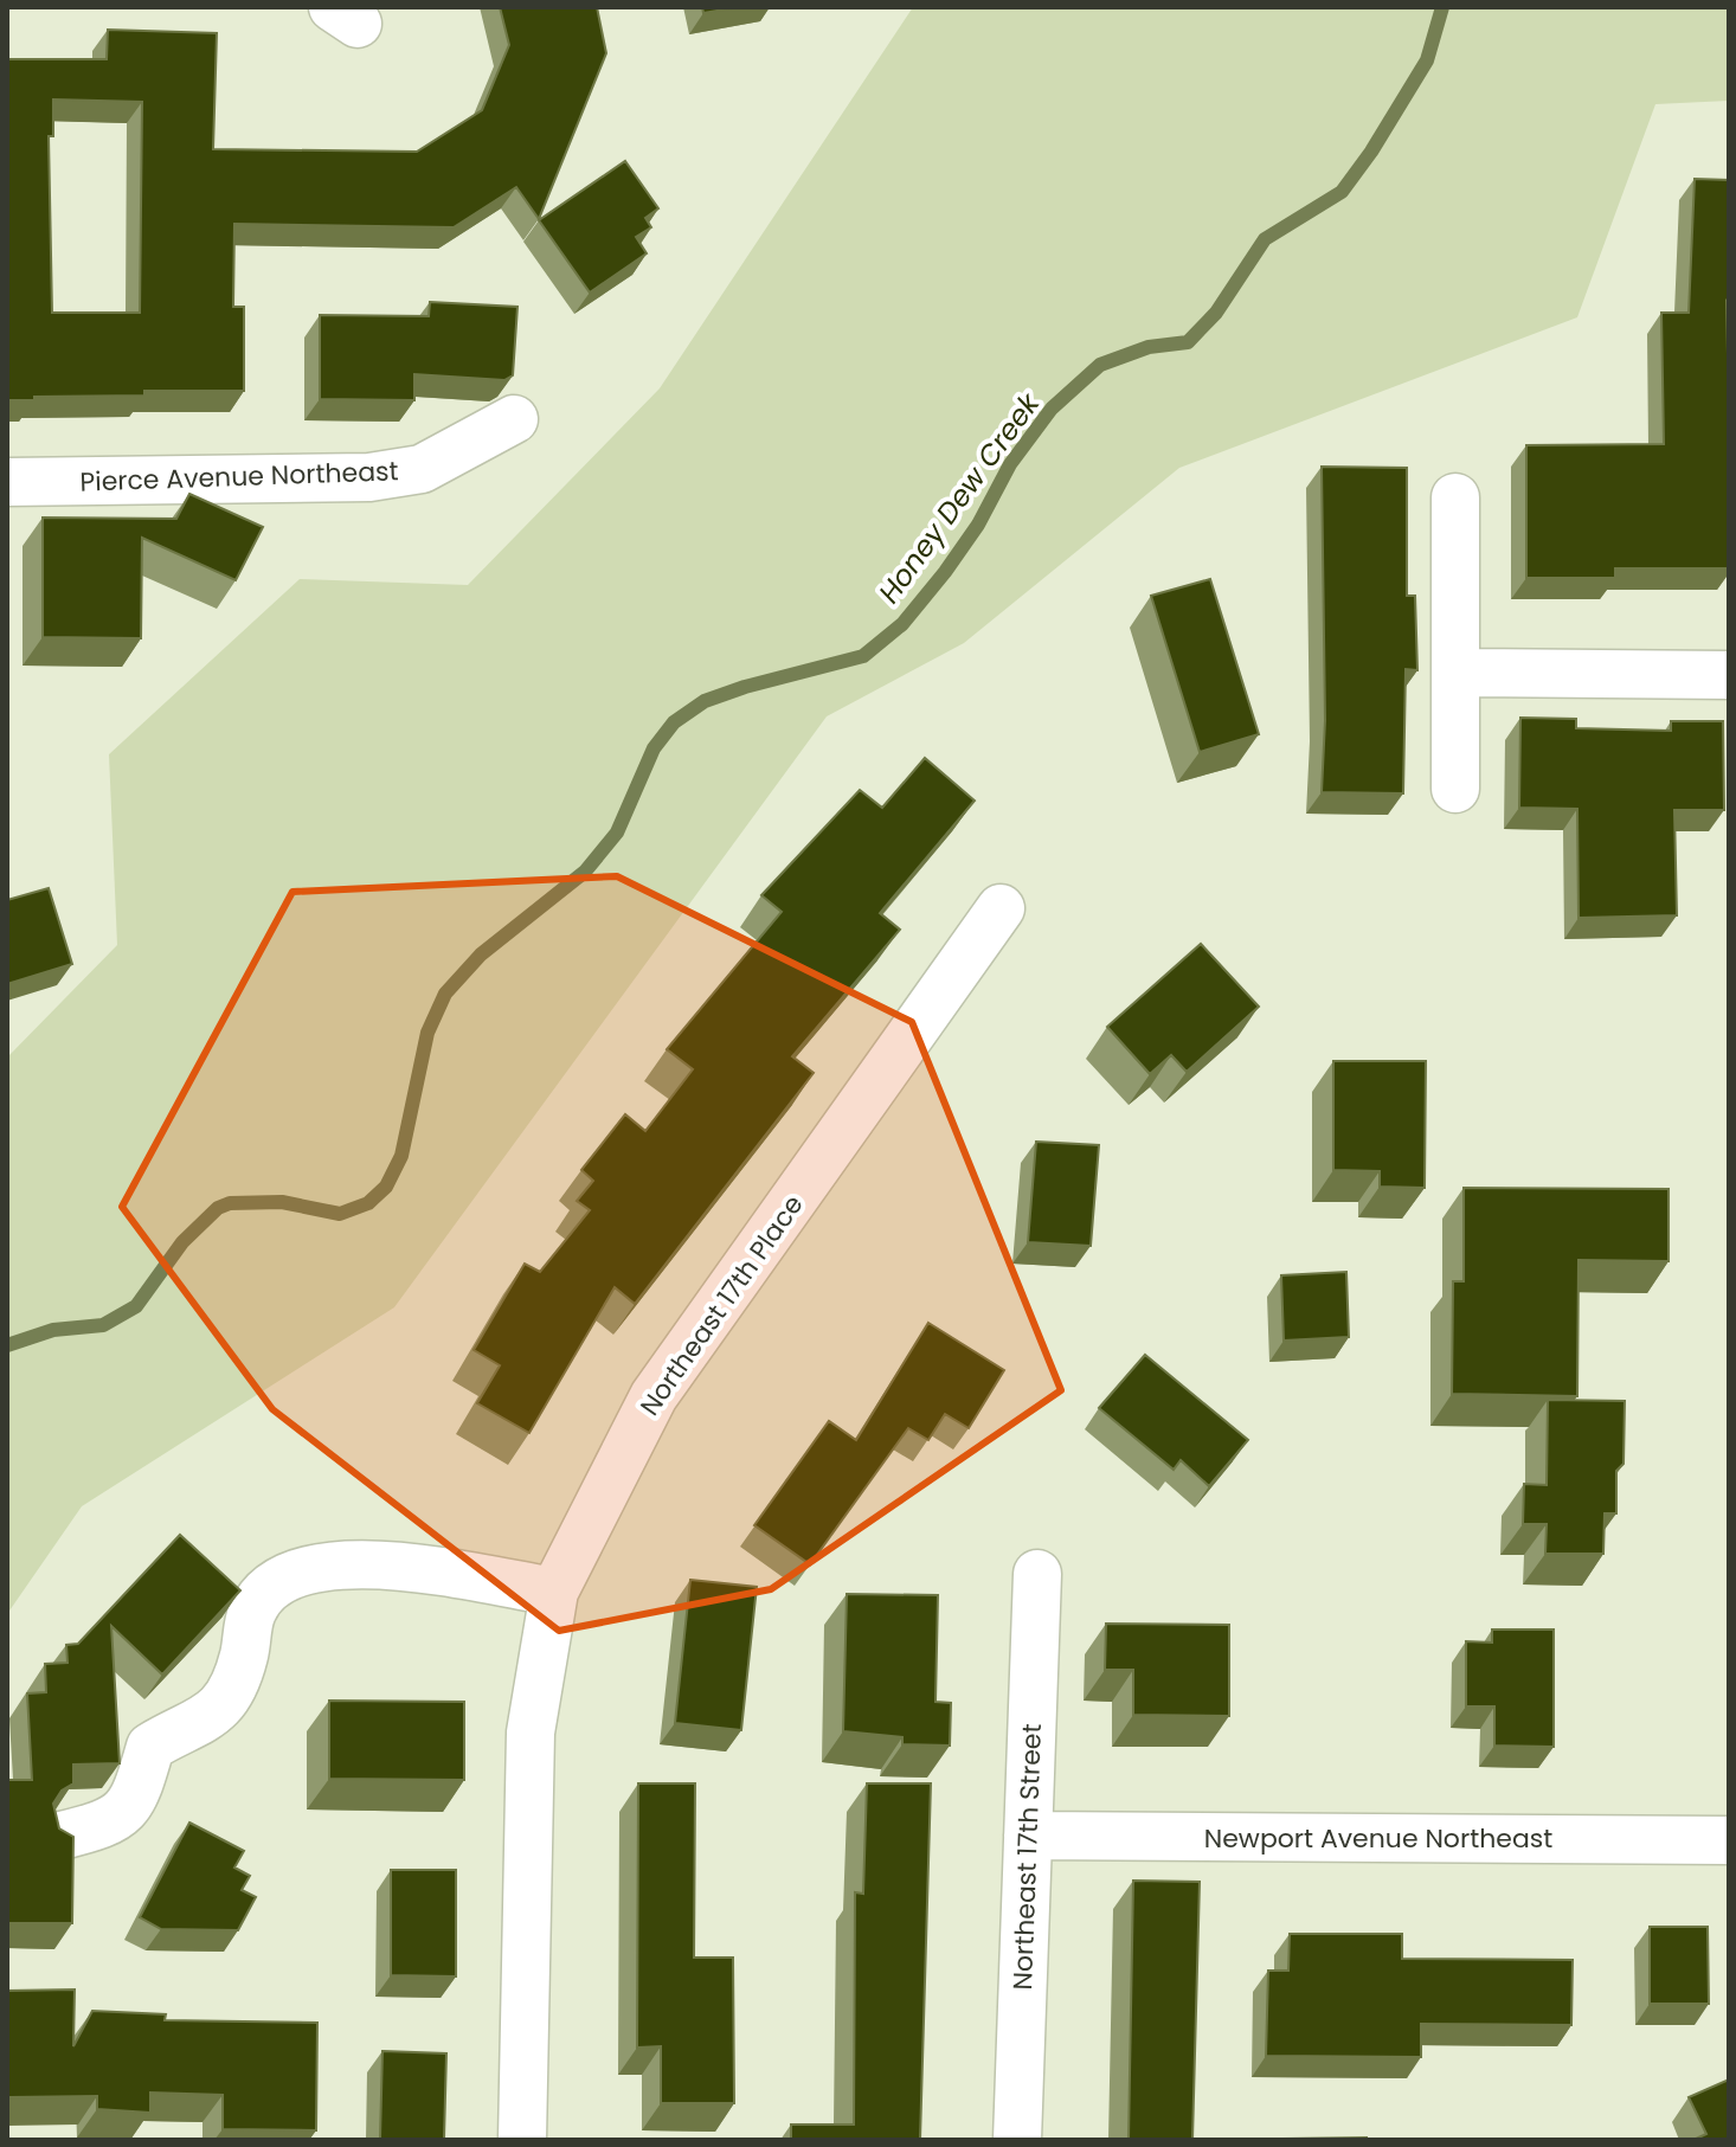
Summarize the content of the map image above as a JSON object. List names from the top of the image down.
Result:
{
  "streets": {
    "street": [
      "Pierce Avenue Northeast",
      "Northeast 17th Place",
      "Newport Avenue Northeast",
      "Northeast 17th Street"
    ]
  },
  "crossings": [
    ["Newport Avenue Northeast", "Northeast 17th Street"]
  ],
  "water": ["Honey Dew Creek"]
}
